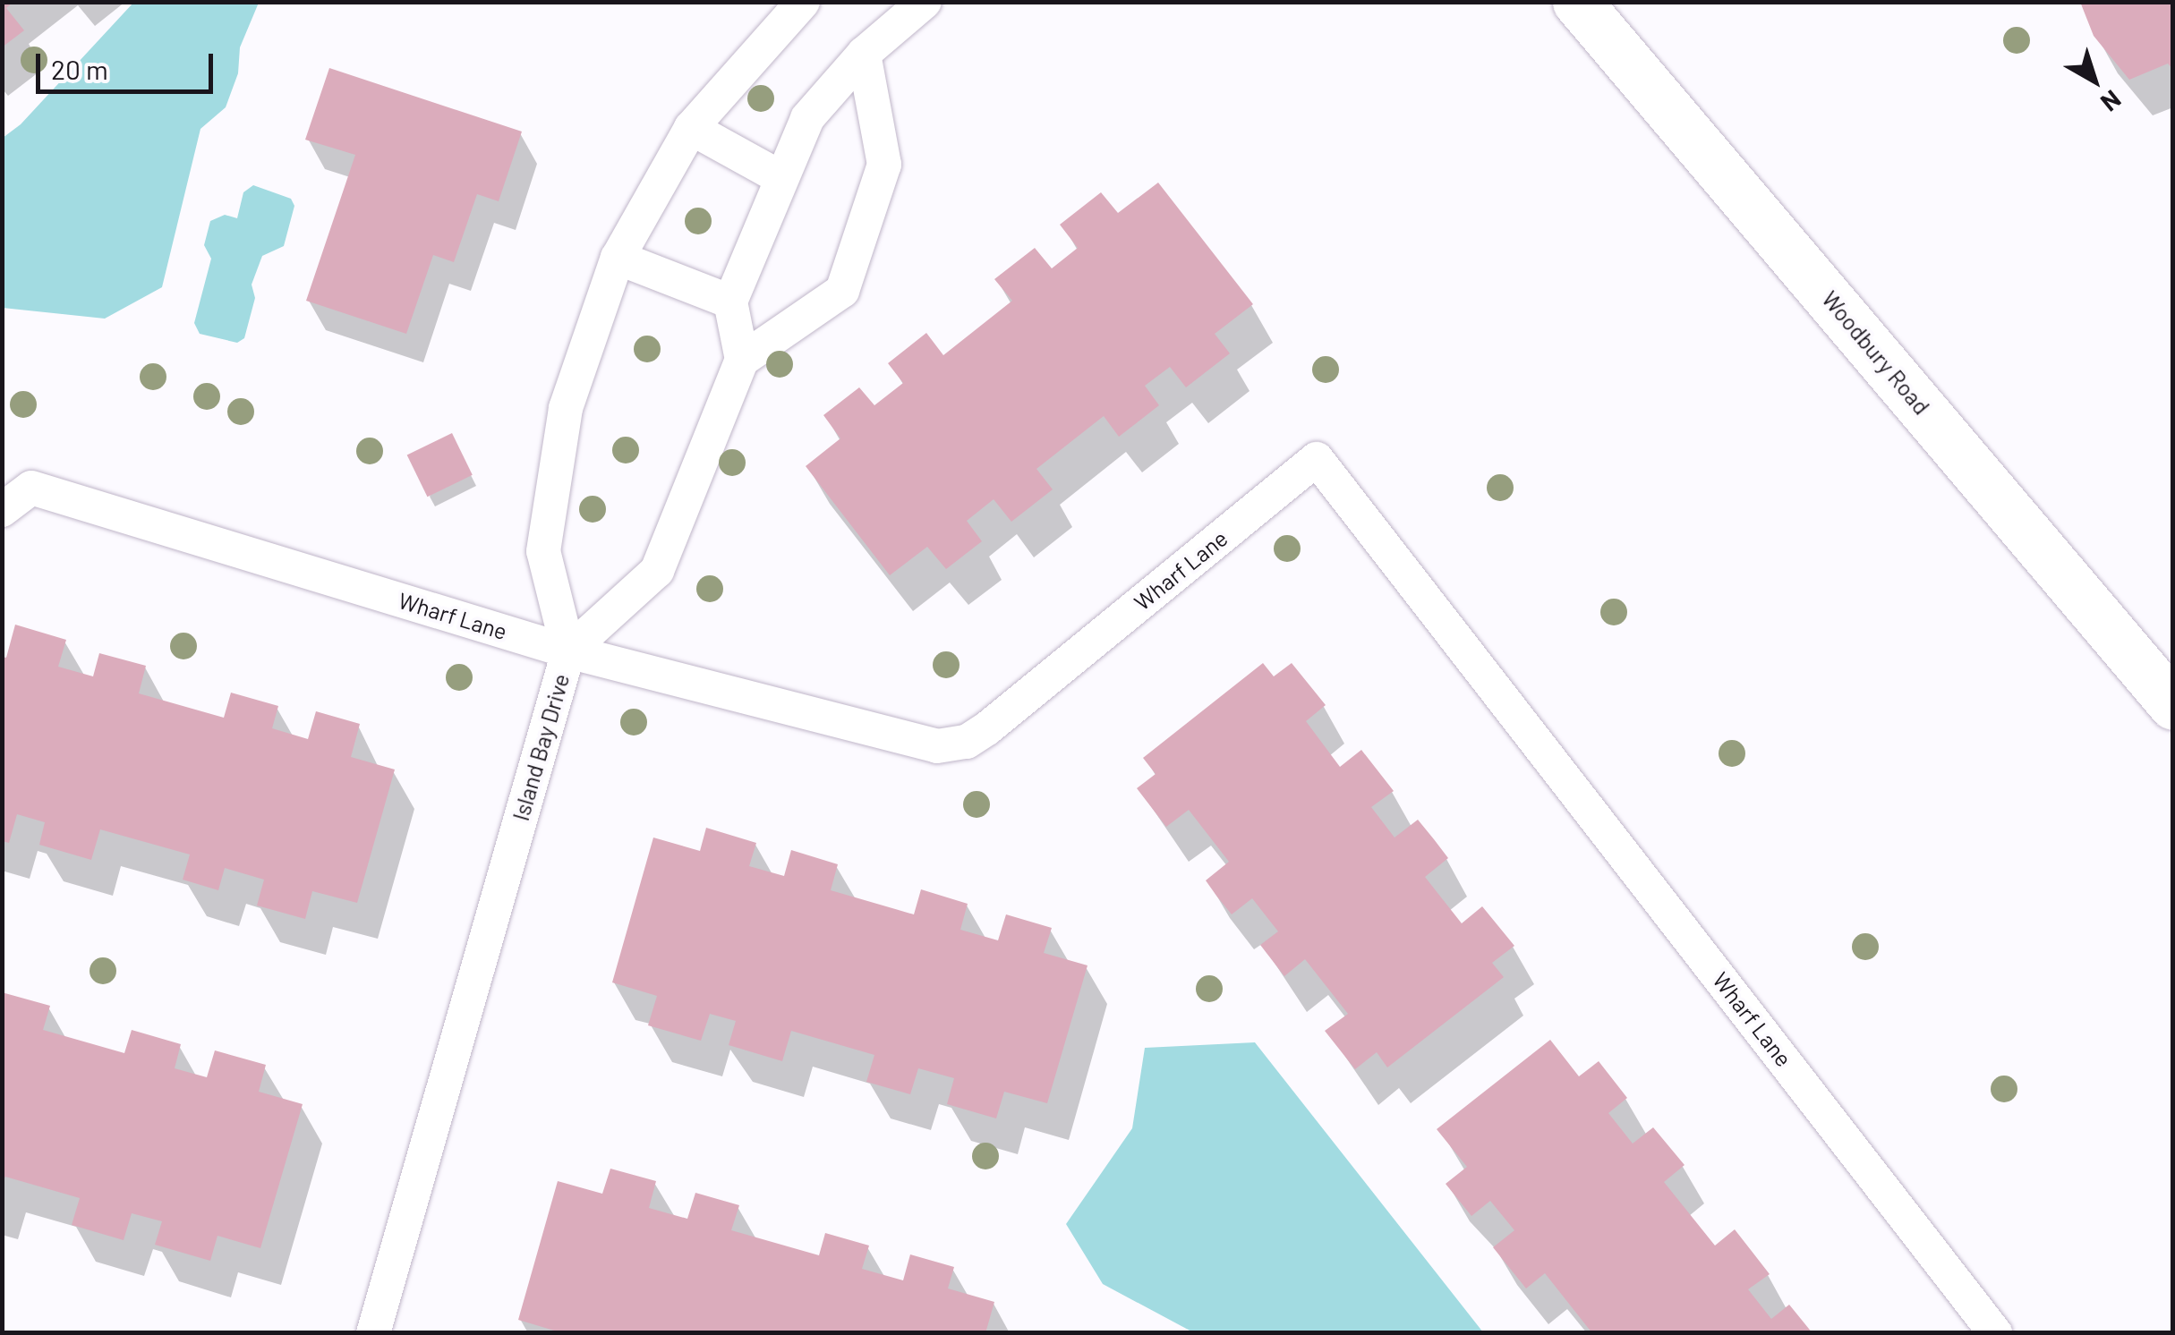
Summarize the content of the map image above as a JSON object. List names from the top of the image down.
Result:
{
  "streets": {
    "street": ["Woodbury Road"],
    "lane": ["Wharf Lane", "Island Bay Drive"]
  },
  "crossings": [
    ["Wharf Lane", "Island Bay Drive"]
  ],
  "scale_bar": "20 m",
  "north": "bottom right"
}
